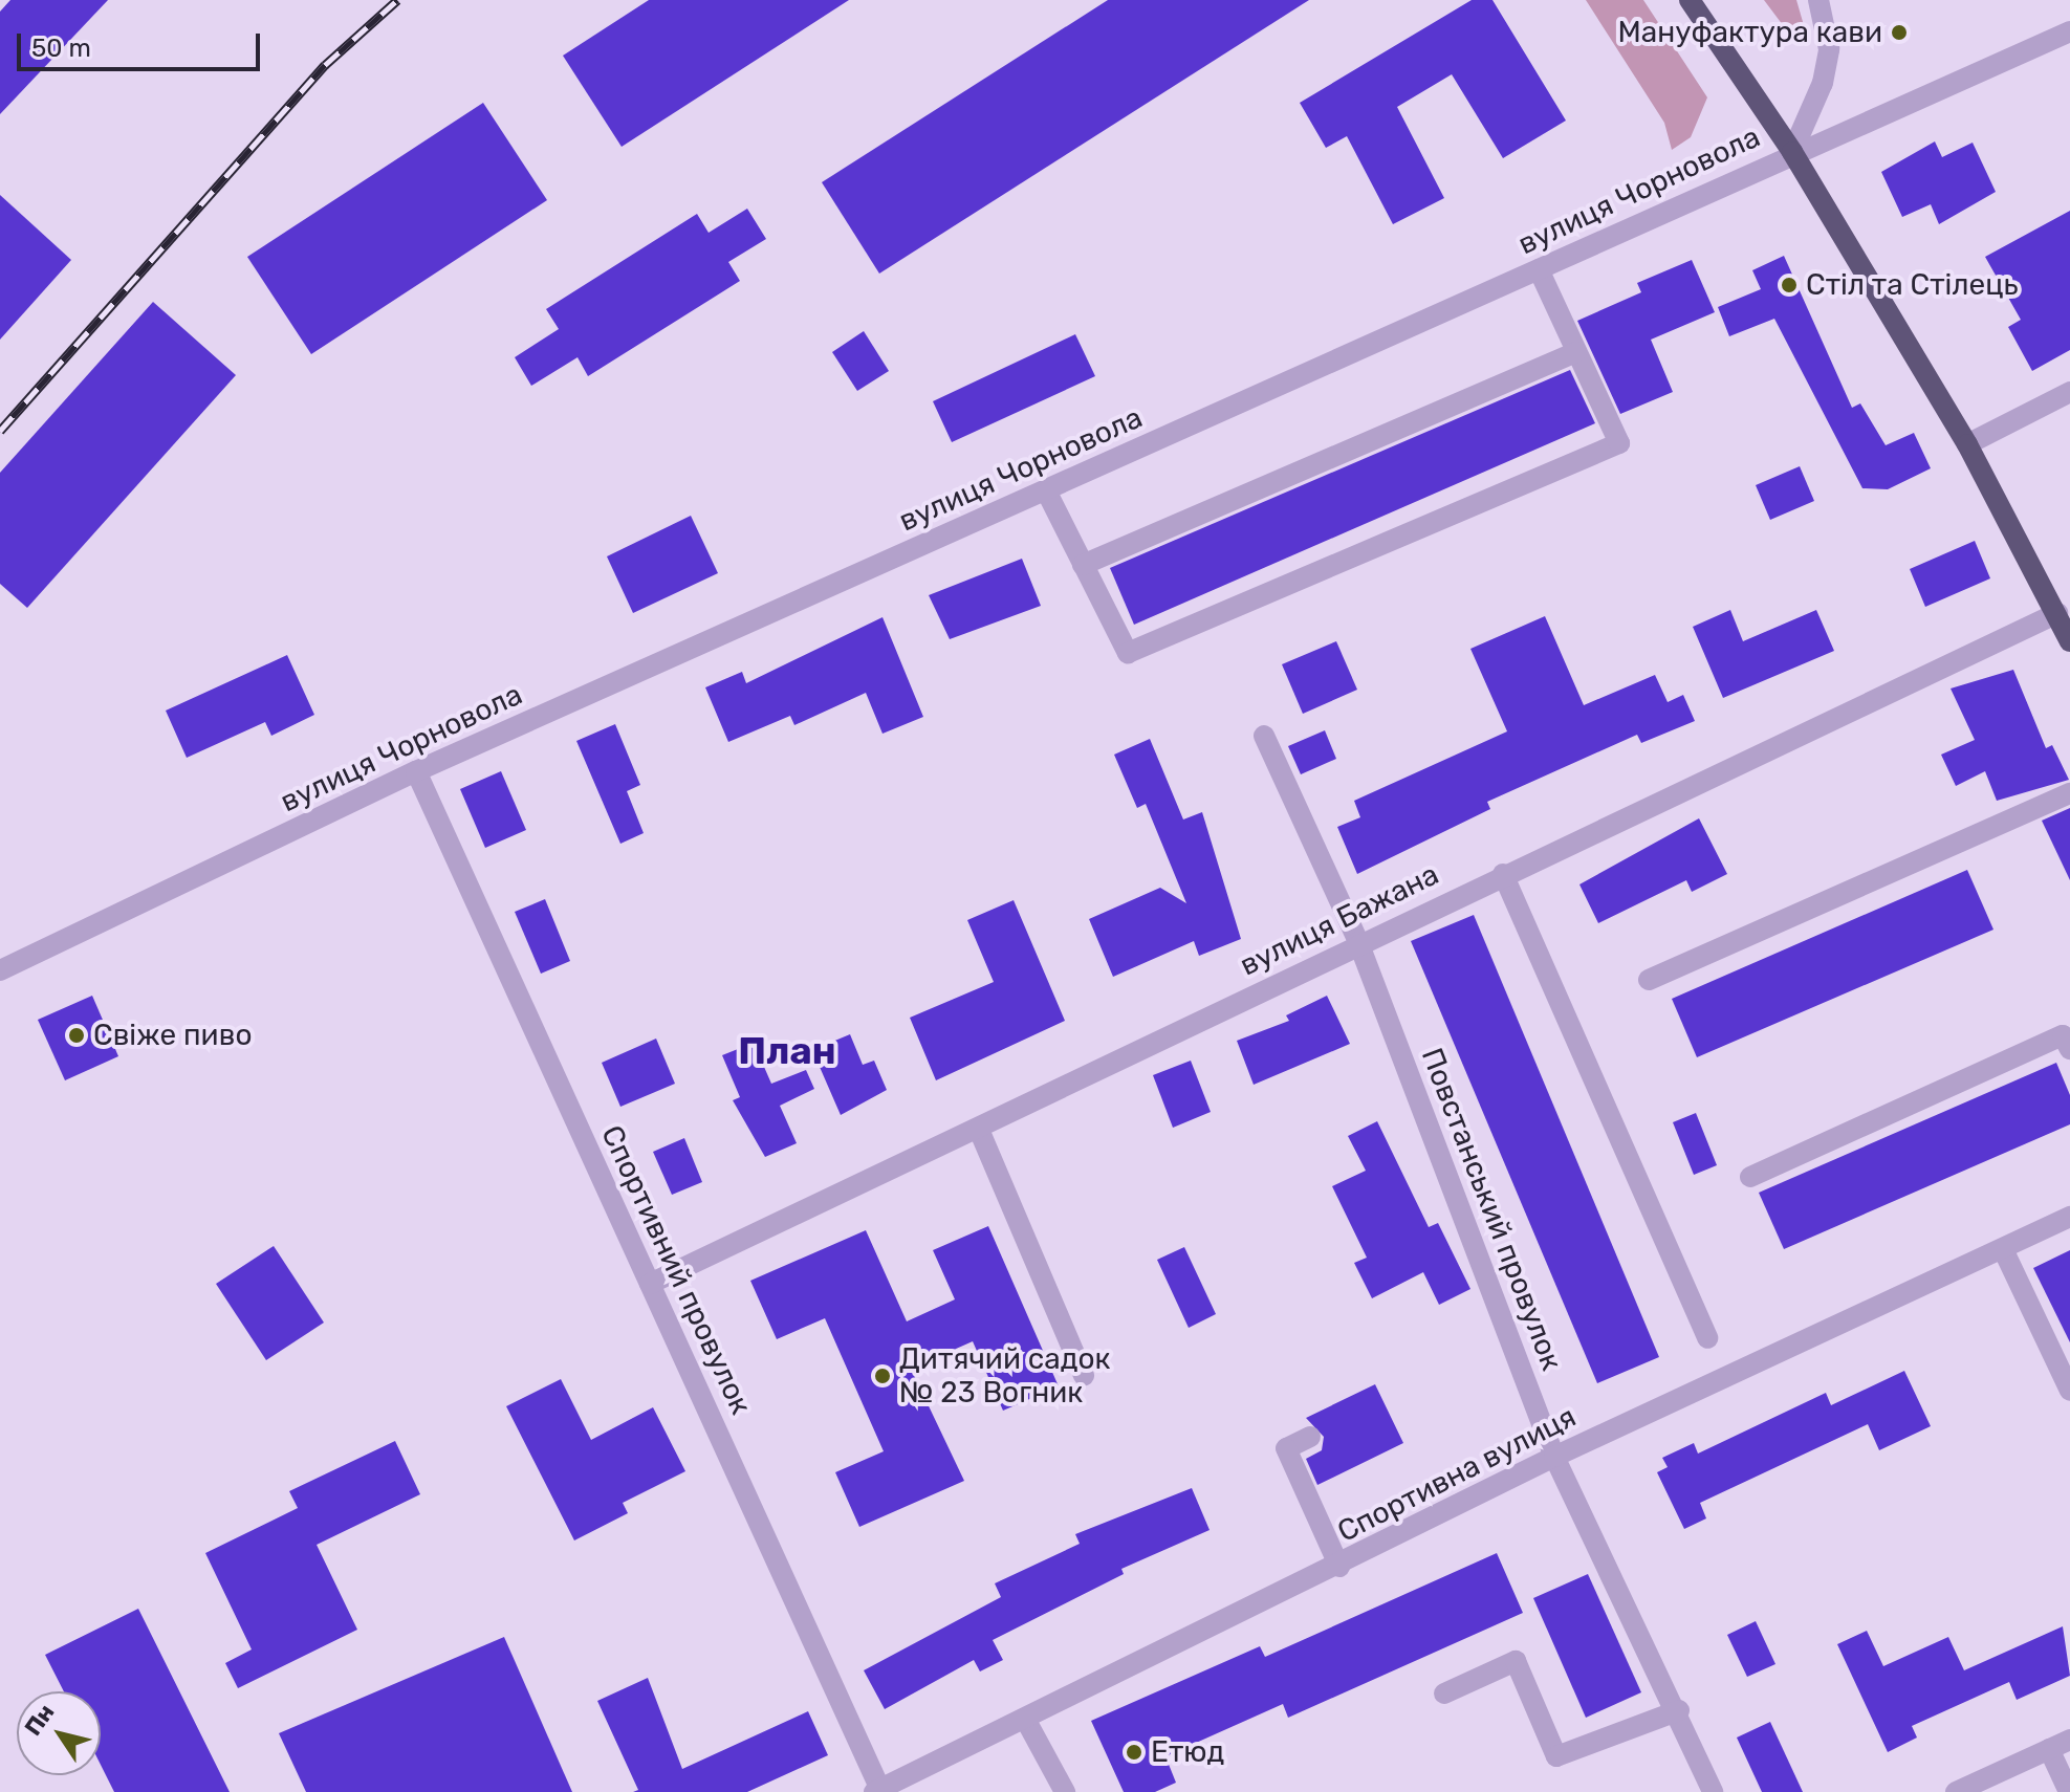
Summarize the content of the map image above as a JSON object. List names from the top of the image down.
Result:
{
  "streets": {
    "street": [
      "вулиця Чорновола",
      "вулиця Бажана",
      "Повстанський провулок",
      "Спортивний провулок",
      "Спортивна вулиця"
    ]
  },
  "crossings": [
    ["вулиця Чорновола", "Спортивний провулок"],
    ["вулиця Бажана", "Повстанський провулок"],
    ["вулиця Бажана", "Спортивний провулок"],
    ["Повстанський провулок", "Спортивна вулиця"],
    ["Спортивний провулок", "Спортивна вулиця"]
  ],
  "districts": ["План"],
  "places": [
    "Мануфактура кави",
    "Стіл та Стілець",
    "Свіже пиво",
    "Дитячий садок № 23 Вогник",
    "Етюд"
  ],
  "scale_bar": "50 m",
  "north": "top left"
}
